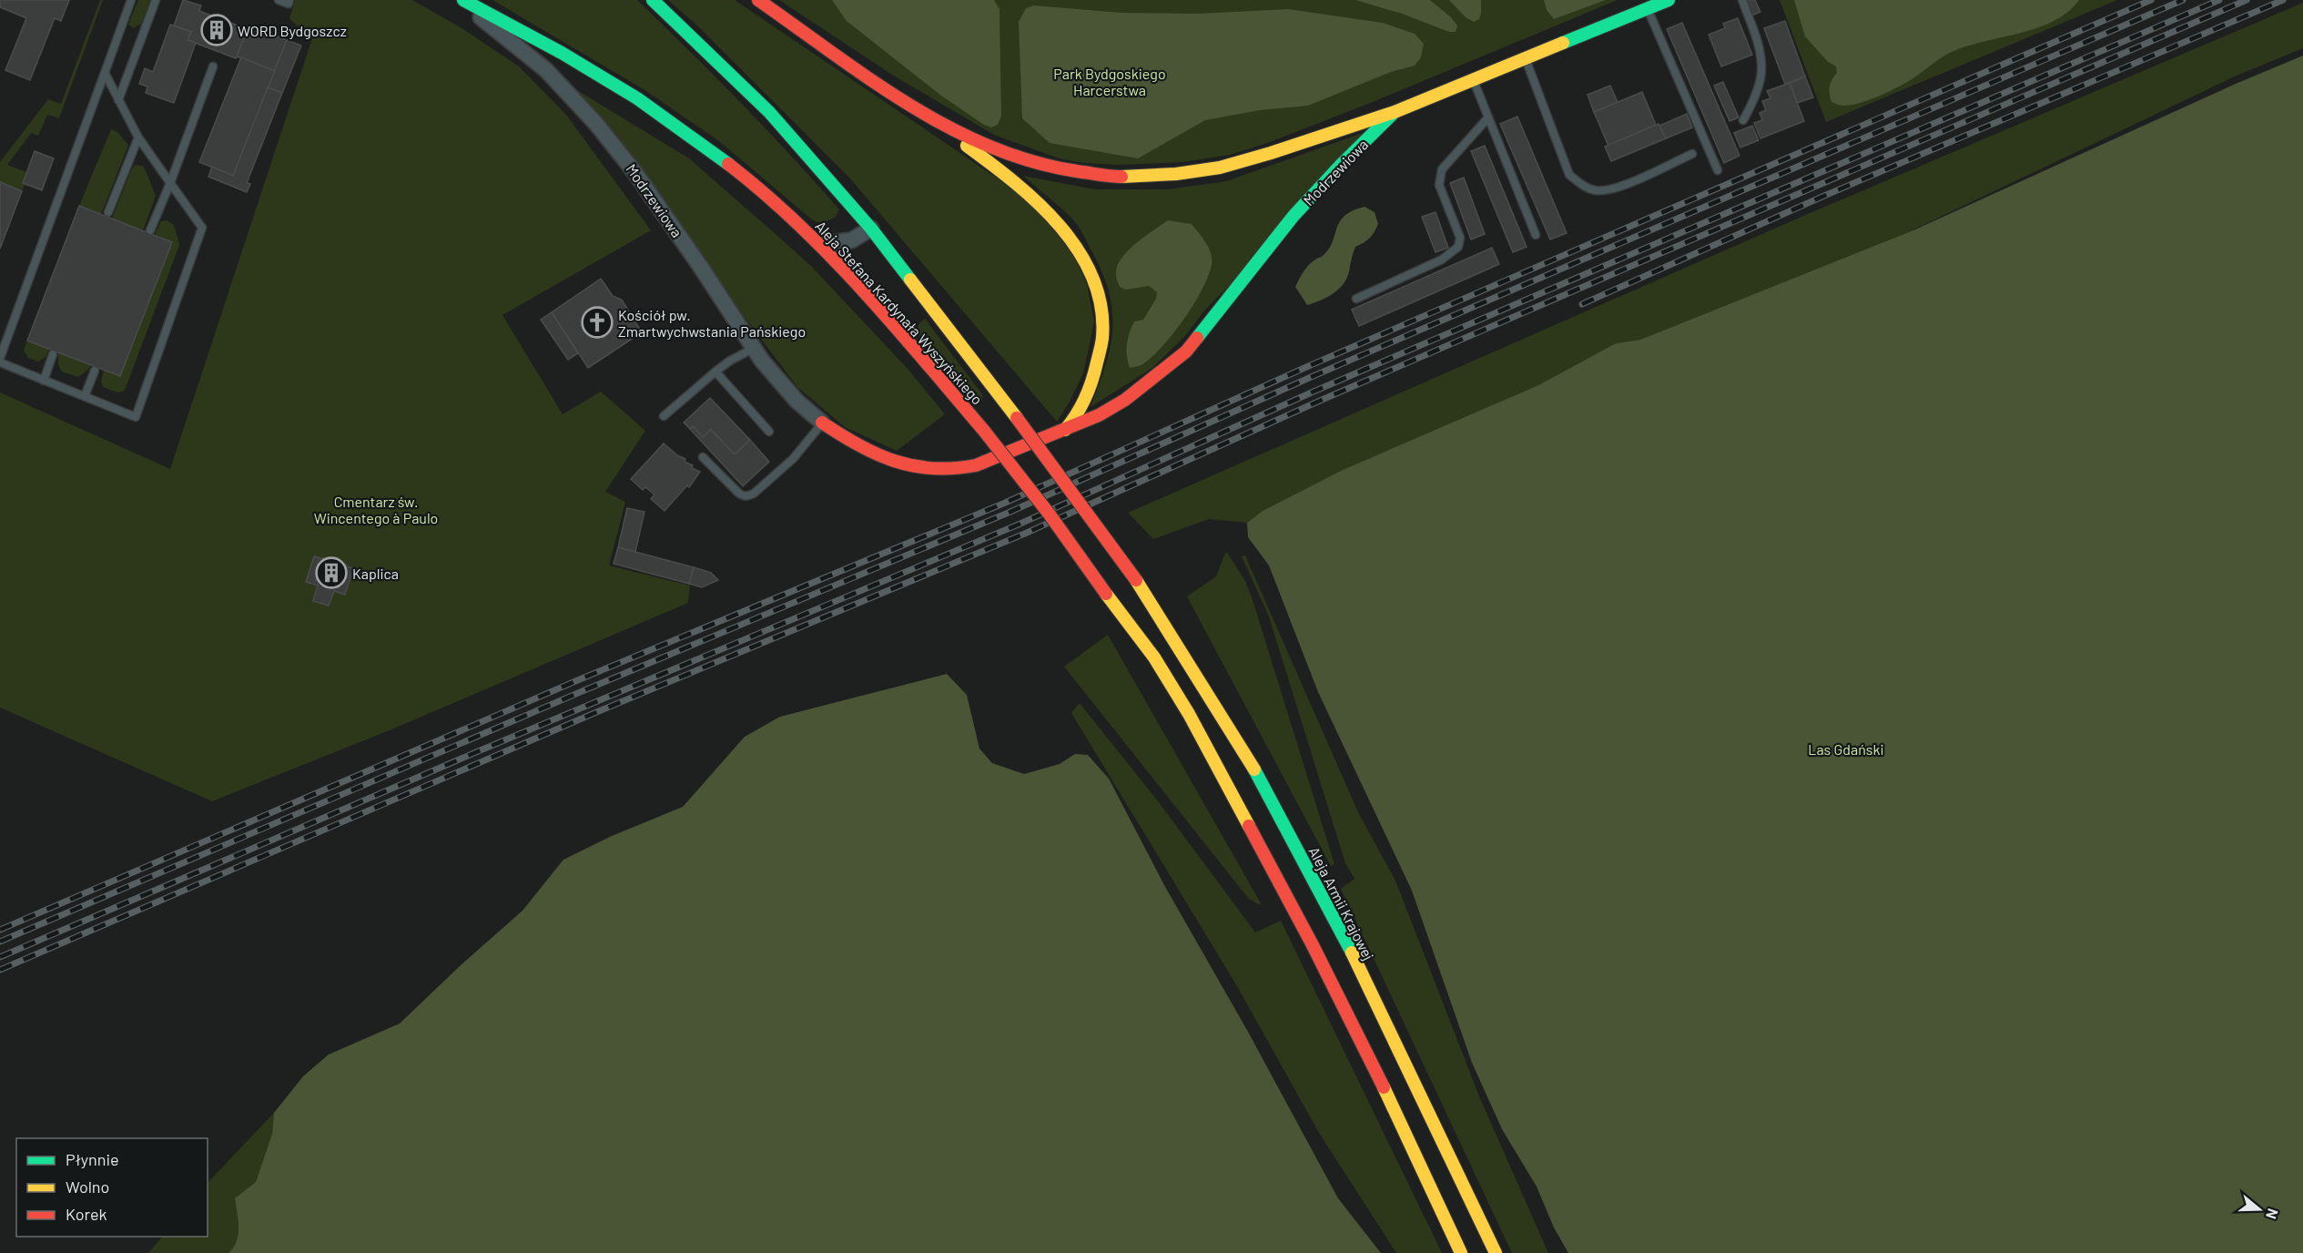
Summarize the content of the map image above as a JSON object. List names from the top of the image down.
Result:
{
  "streets": {
    "main road": ["Modrzewiowa", "Aleja Stefana Kardynała Wyszyńskiego", "Aleja Armii Krajowej"]
  },
  "crossings": [
    ["Modrzewiowa", "Aleja Stefana Kardynała Wyszyńskiego"],
    ["Aleja Stefana Kardynała Wyszyńskiego", "Aleja Armii Krajowej"]
  ],
  "parks": ["Park Bydgoskiego Harcerstwa", "Cmentarz św. Wincentego à Paulo", "Las Gdański"],
  "places": {
    "building": ["WORD Bydgoszcz", "Kaplica"],
    "church": ["Kościół pw. Zmartwychwstania Pańskiego"]
  },
  "legend": ["Płynnie", "Wolno", "Korek"],
  "north": "right"
}
